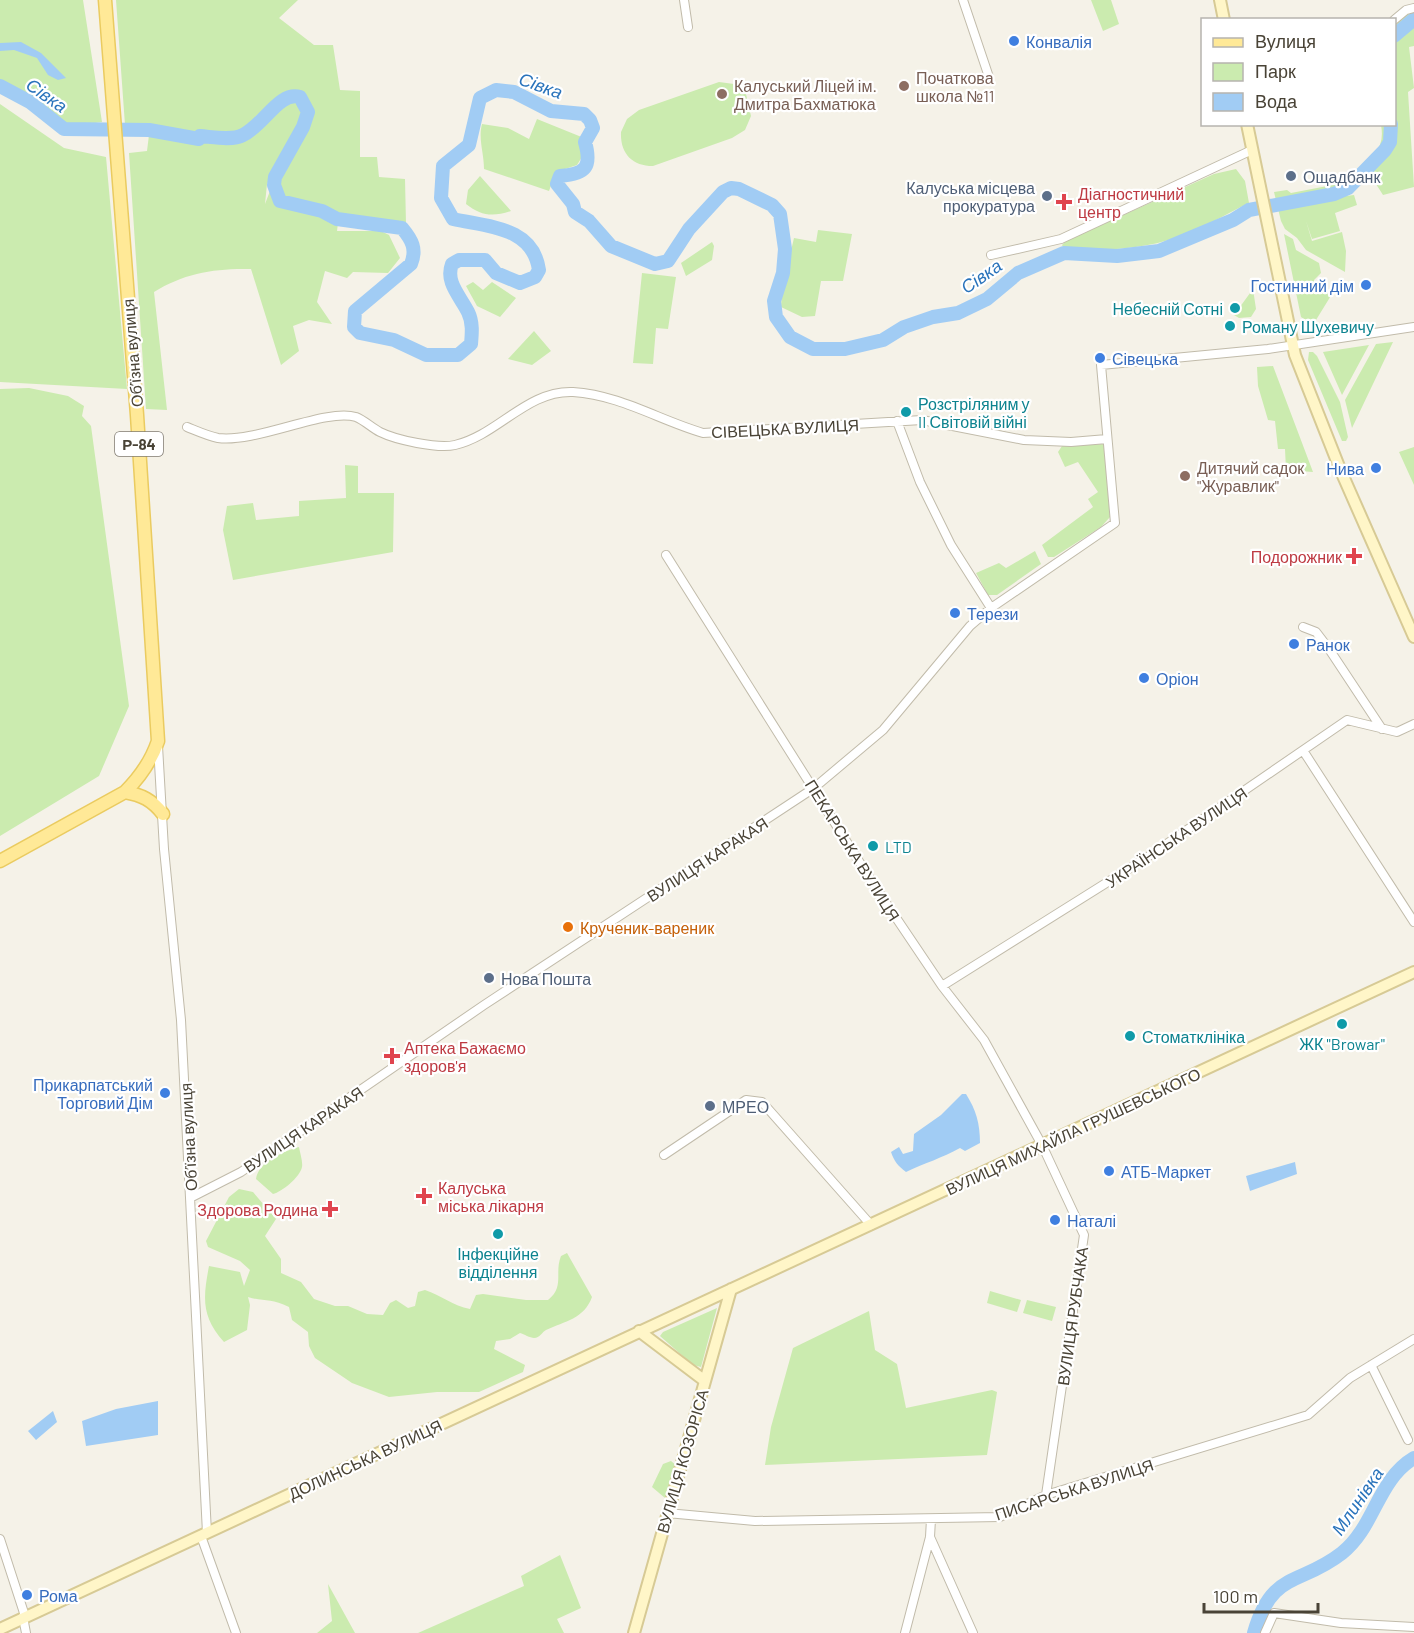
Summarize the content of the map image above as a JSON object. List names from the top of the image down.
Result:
{
  "streets": {
    "main road": [
      "Обʼїзна вулиця",
      "Р-84",
      "ВУЛИЦЯ МИХАЙЛА ГРУШЕВСЬКОГО",
      "ДОЛИНСЬКА ВУЛИЦЯ",
      "ВУЛИЦЯ КОЗОРІСА"
    ],
    "street": [
      "СІВЕЦЬКА ВУЛИЦЯ",
      "УКРАЇНСЬКА ВУЛИЦЯ",
      "ПЕКАРСЬКА ВУЛИЦЯ",
      "ВУЛИЦЯ КАРАКАЯ",
      "ВУЛИЦЯ РУБЧАКА",
      "ПИСАРСЬКА ВУЛИЦЯ"
    ]
  },
  "crossings": [
    ["Обʼїзна вулиця", "ВУЛИЦЯ КАРАКАЯ"],
    ["Обʼїзна вулиця", "ДОЛИНСЬКА ВУЛИЦЯ"],
    ["СІВЕЦЬКА ВУЛИЦЯ", "ВУЛИЦЯ КАРАКАЯ"],
    ["УКРАЇНСЬКА ВУЛИЦЯ", "ПЕКАРСЬКА ВУЛИЦЯ"],
    ["ПЕКАРСЬКА ВУЛИЦЯ", "ВУЛИЦЯ КАРАКАЯ"],
    ["ПЕКАРСЬКА ВУЛИЦЯ", "ВУЛИЦЯ МИХАЙЛА ГРУШЕВСЬКОГО"],
    ["ПЕКАРСЬКА ВУЛИЦЯ", "ВУЛИЦЯ РУБЧАКА"],
    ["ВУЛИЦЯ МИХАЙЛА ГРУШЕВСЬКОГО", "ВУЛИЦЯ РУБЧАКА"],
    ["ВУЛИЦЯ МИХАЙЛА ГРУШЕВСЬКОГО", "ДОЛИНСЬКА ВУЛИЦЯ"],
    ["ВУЛИЦЯ МИХАЙЛА ГРУШЕВСЬКОГО", "ВУЛИЦЯ КОЗОРІСА"],
    ["ВУЛИЦЯ РУБЧАКА", "ПИСАРСЬКА ВУЛИЦЯ"],
    ["ДОЛИНСЬКА ВУЛИЦЯ", "ВУЛИЦЯ КОЗОРІСА"],
    ["ВУЛИЦЯ КОЗОРІСА", "ПИСАРСЬКА ВУЛИЦЯ"]
  ],
  "water": ["Сівка", "Млинівка"],
  "places": {
    "other": [
      "Конвалія",
      "Початкова школа №11",
      "Калуський Ліцей ім. Дмитра Бахматюка",
      "Ощадбанк",
      "Калуська місцева прокуратура",
      "Гостинний дім",
      "Небесній Сотні",
      "Роману Шухевичу",
      "Сівецька",
      "Розстріляним у II Світовій війні",
      "Нива",
      "Дитячий садок \"Журавлик\"",
      "Терези",
      "Ранок",
      "Оріон",
      "LTD",
      "Крученик-вареник",
      "Нова Пошта",
      "ЖК \"Browar\"",
      "Стоматклініка",
      "Прикарпатський Торговий Дім",
      "МРЕО",
      "АТБ-Маркет",
      "Наталі",
      "Інфекційне відділення",
      "Рома"
    ],
    "health": [
      "Діагностичний центр",
      "Подорожник",
      "Аптека Бажаємо здоров'я",
      "Калуська міська лікарня",
      "Здорова Родина"
    ]
  },
  "legend": ["Вулиця", "Парк", "Вода"],
  "scale_bar": "100 m"
}
